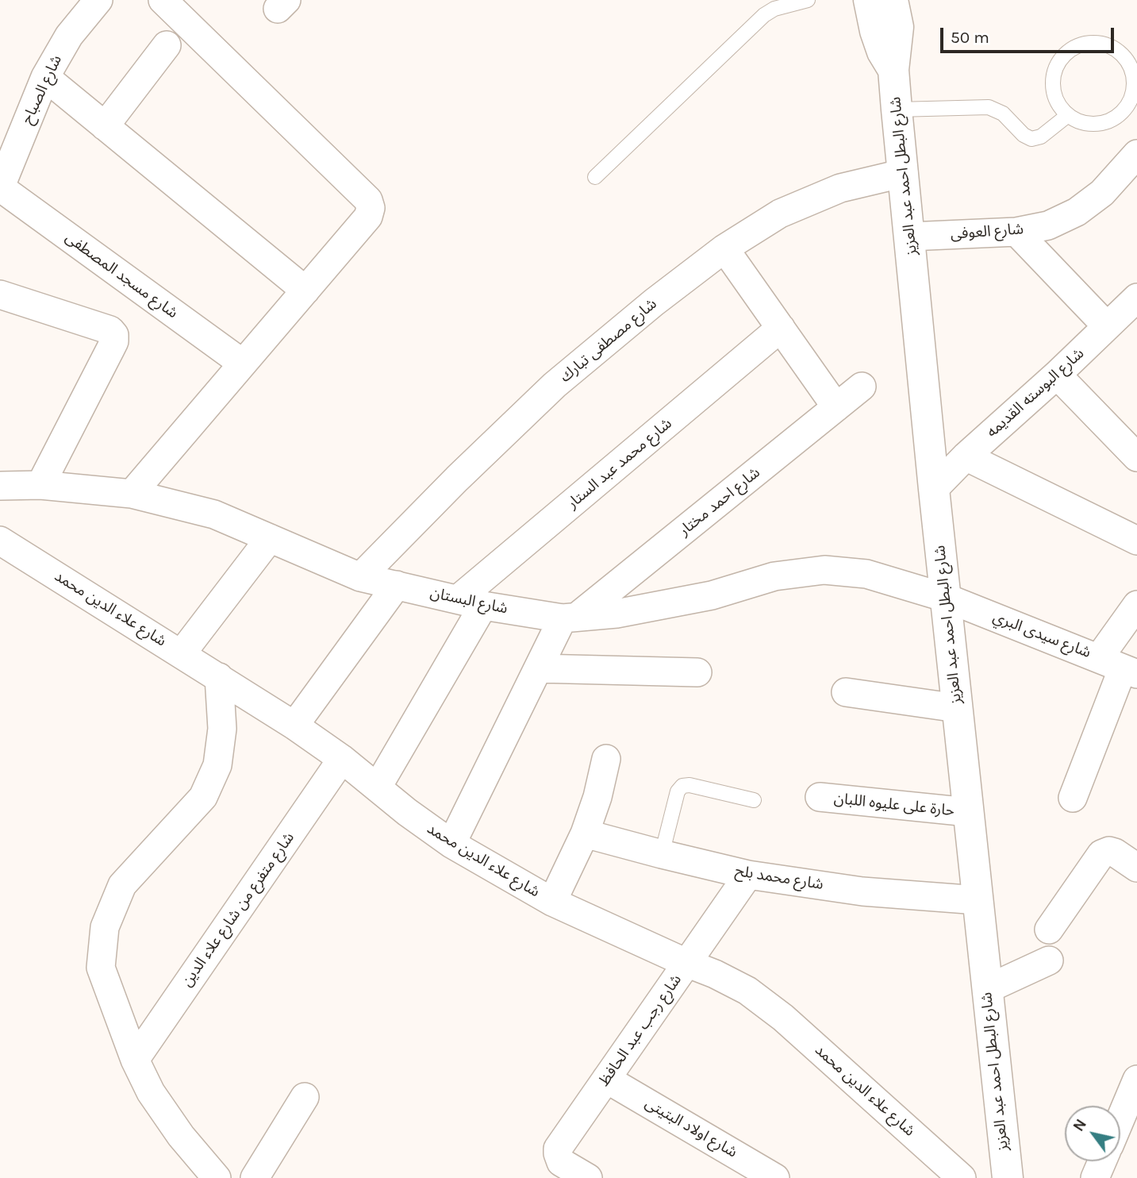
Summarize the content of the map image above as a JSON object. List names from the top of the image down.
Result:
{
  "streets": {
    "main road": ["شارع البطل احمد عبد العزيز"],
    "street": [
      "شارع الصباح",
      "شارع العوفى",
      "شارع مسجد المصطفى",
      "شارع مصطفى تبارك",
      "شارع البوسته القديمه",
      "شارع محمد عبد الستار",
      "شارع احمد مختار",
      "شارع البستان",
      "شارع علاء الدين محمد",
      "شارع سيدى البري",
      "حارة على عليوه اللبان",
      "شارع محمد بلح",
      "شارع متفرع من شارع علاء الدين",
      "شارع رجب عبد الحافظ",
      "شارع اولاد البتيتى"
    ]
  },
  "crossings": [
    ["شارع الصباح", "شارع مسجد المصطفى"],
    ["شارع البطل احمد عبد العزيز", "شارع العوفى"],
    ["شارع البطل احمد عبد العزيز", "شارع مصطفى تبارك"],
    ["شارع البطل احمد عبد العزيز", "شارع البوسته القديمه"],
    ["شارع البطل احمد عبد العزيز", "شارع البستان"],
    ["شارع البطل احمد عبد العزيز", "شارع سيدى البري"],
    ["شارع البطل احمد عبد العزيز", "حارة على عليوه اللبان"],
    ["شارع البطل احمد عبد العزيز", "شارع محمد بلح"],
    ["شارع مصطفى تبارك", "شارع البستان"],
    ["شارع محمد عبد الستار", "شارع البستان"],
    ["شارع محمد عبد الستار", "شارع علاء الدين محمد"],
    ["شارع احمد مختار", "شارع البستان"],
    ["شارع احمد مختار", "شارع علاء الدين محمد"],
    ["شارع البستان", "شارع سيدى البري"],
    ["شارع علاء الدين محمد", "شارع متفرع من شارع علاء الدين"],
    ["شارع علاء الدين محمد", "شارع رجب عبد الحافظ"],
    ["شارع محمد بلح", "شارع رجب عبد الحافظ"],
    ["شارع رجب عبد الحافظ", "شارع اولاد البتيتى"]
  ],
  "scale_bar": "50 m",
  "north": "top left"
}
